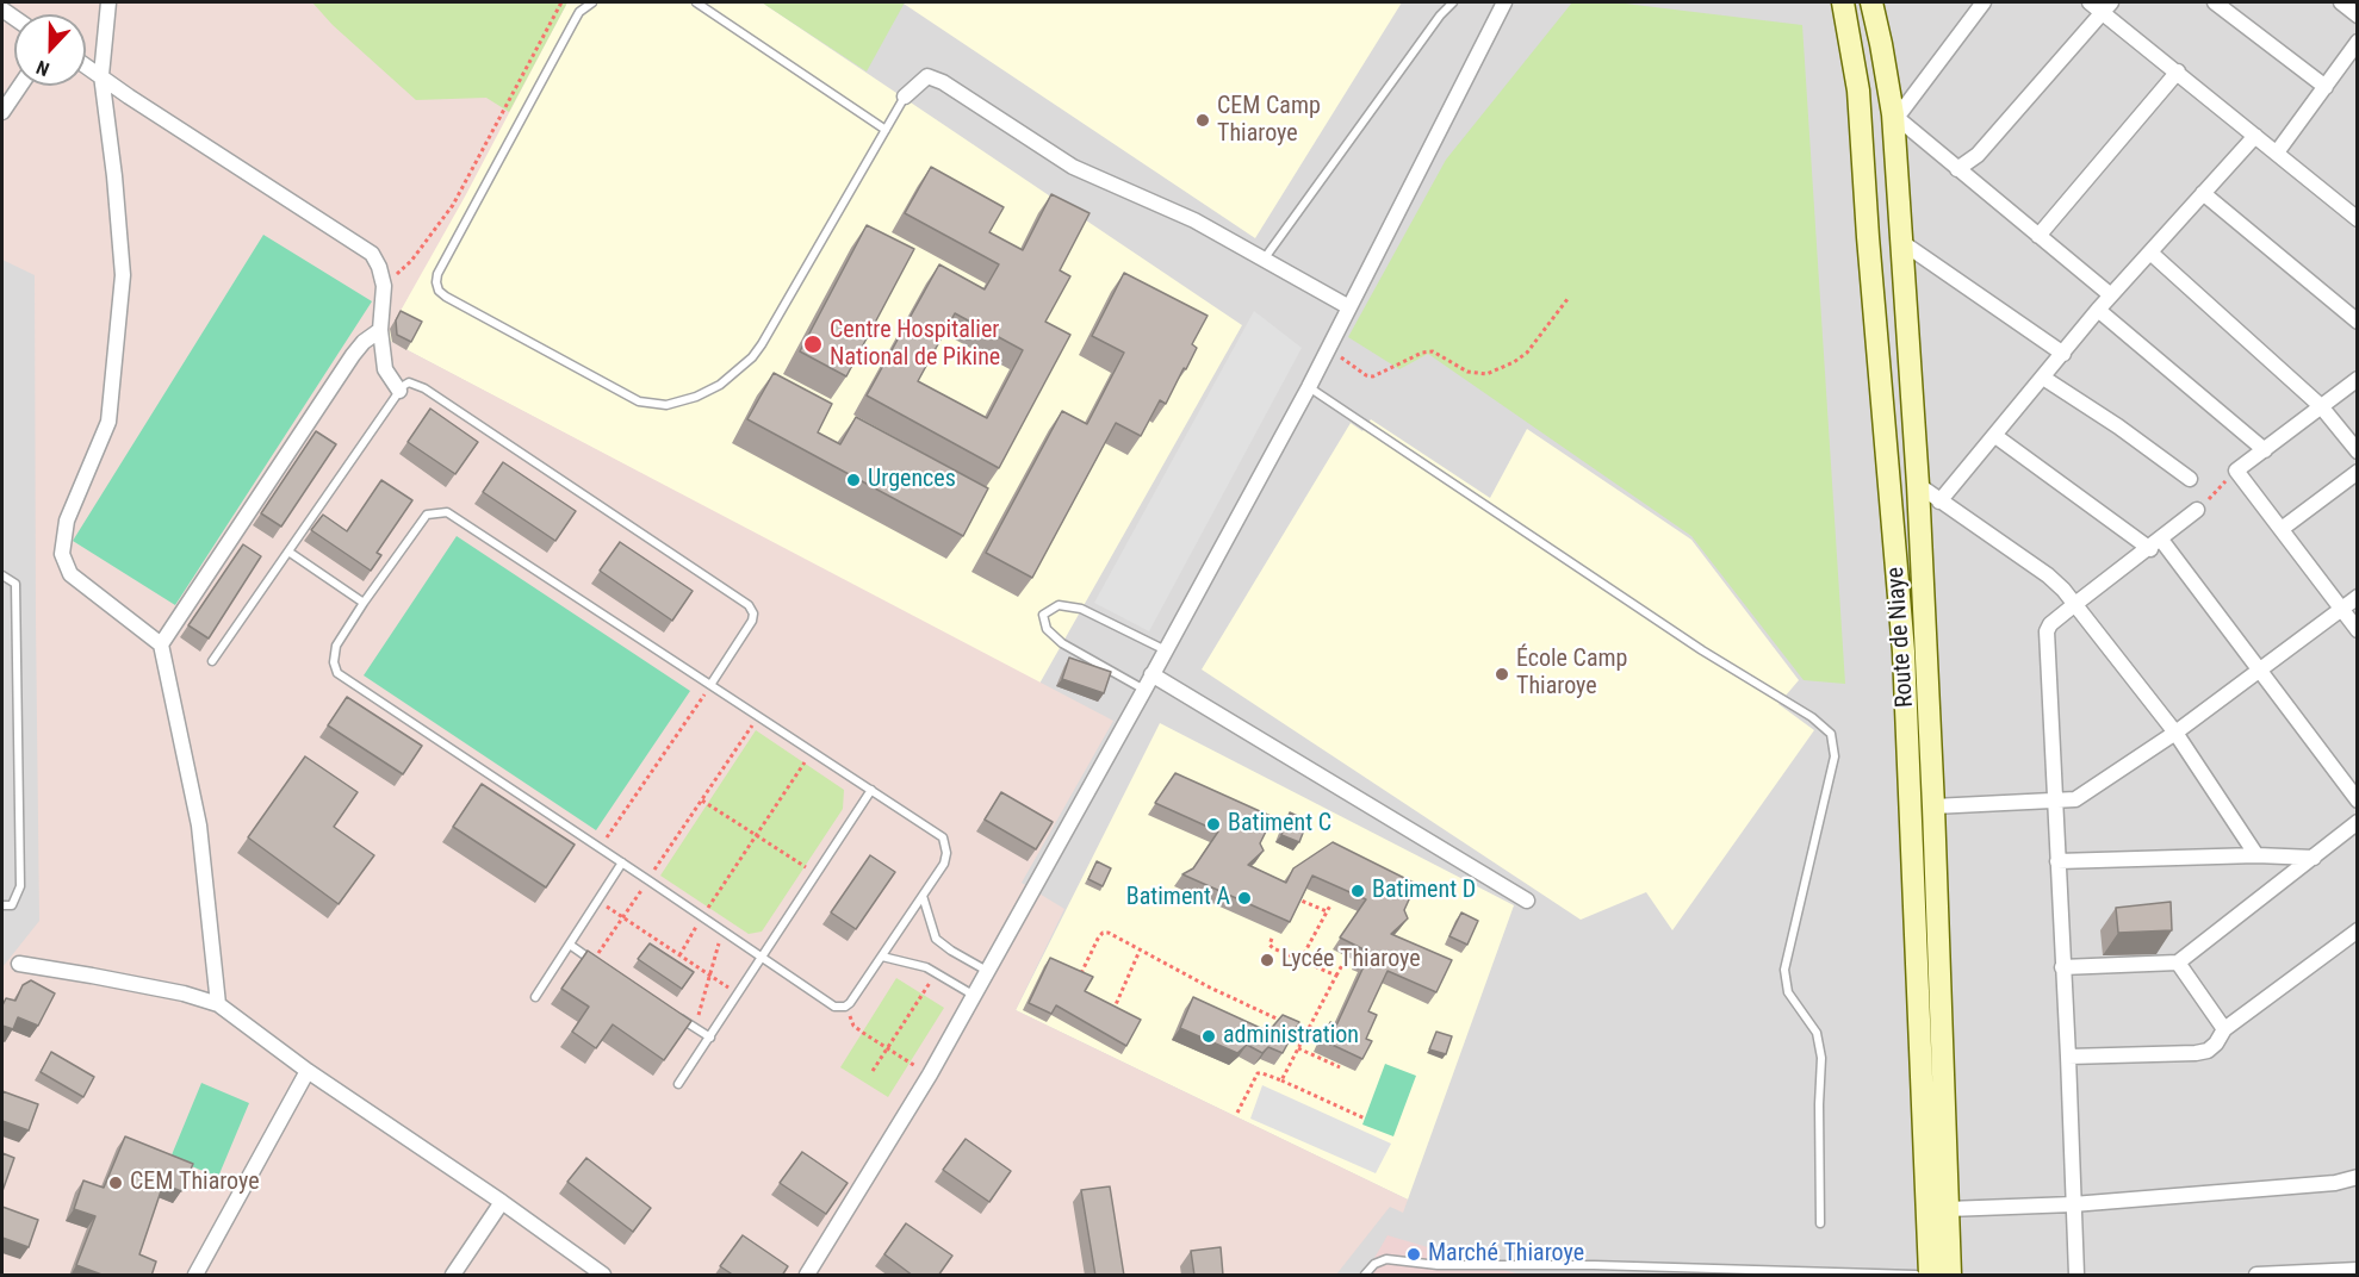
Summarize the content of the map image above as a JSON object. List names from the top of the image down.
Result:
{
  "streets": {
    "main road": ["Route de Niaye"]
  },
  "places": [
    "CEM Camp Thiaroye",
    "Centre Hospitalier National de Pikine",
    "Urgences",
    "École Camp Thiaroye",
    "Batiment C",
    "Batiment D",
    "Batiment A",
    "Lycée Thiaroye",
    "administration",
    "CEM Thiaroye",
    "Marché Thiaroye"
  ],
  "north": "bottom"
}
